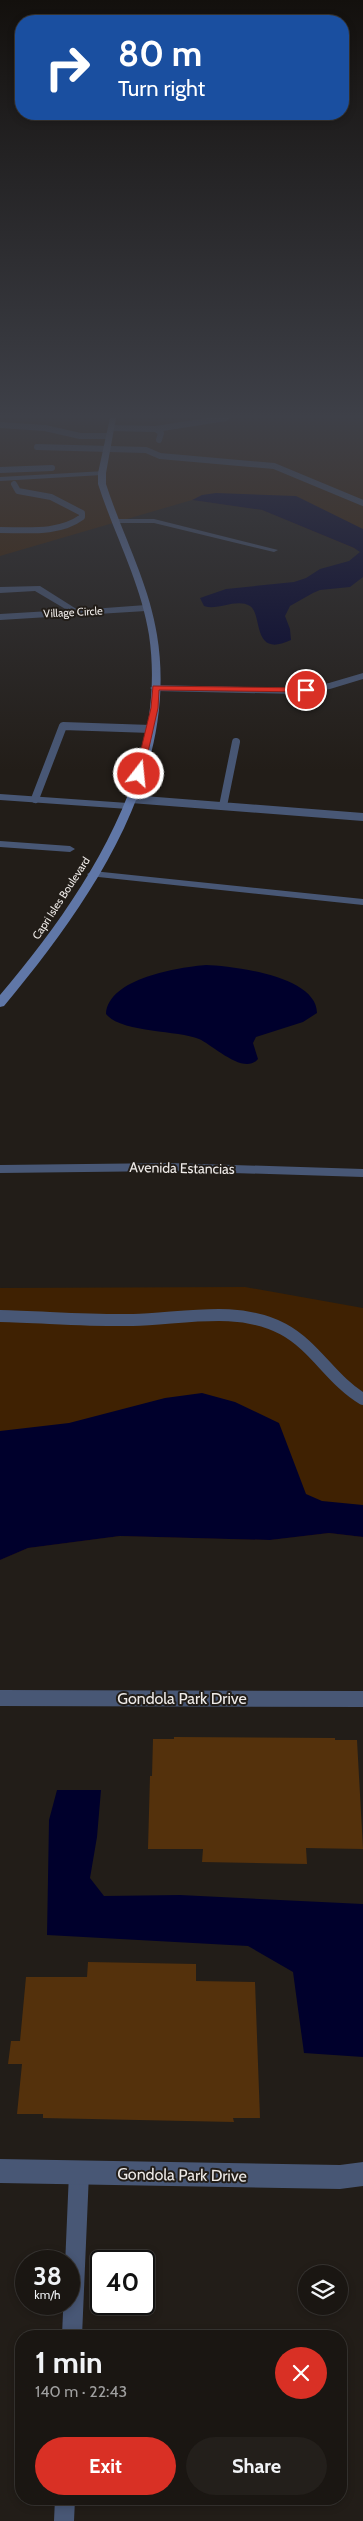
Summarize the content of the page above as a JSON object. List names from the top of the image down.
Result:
{
  "streets": {
    "street": [
      "Village Circle",
      "Capri Isles Boulevard",
      "Avenida Estancias",
      "Gondola Park Drive"
    ]
  },
  "crossings": [
    ["Village Circle", "Capri Isles Boulevard"]
  ],
  "page": {
    "turn": ["80 m", "Turn right"],
    "speed": "38 km/h",
    "limit": "40",
    "heading": ["1 min", "140 m · 22:43"],
    "buttons": ["Exit", "Share"]
  }
}
